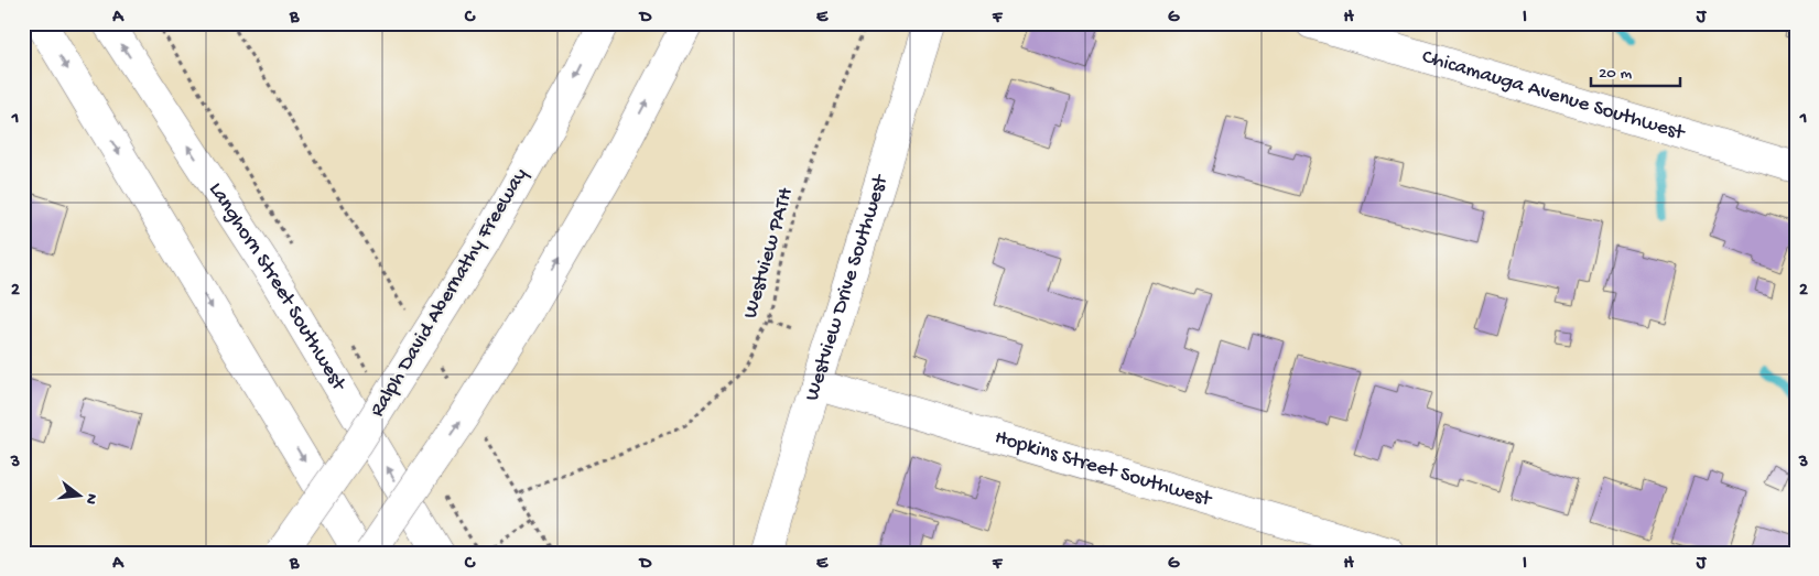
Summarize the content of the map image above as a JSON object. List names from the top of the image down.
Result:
{
  "streets": {
    "main road": [
      "Chicamauga Avenue Southwest",
      "Langhorn Street Southwest",
      "Westview Drive Southwest",
      "Ralph David Abernathy Freeway",
      "Hopkins Street Southwest"
    ],
    "path": ["Westview PATH"]
  },
  "crossings": [
    ["Westview Drive Southwest", "Hopkins Street Southwest"]
  ],
  "scale_bar": "20 m",
  "north": "right",
  "grid": {
    "columns": [
      "A",
      "B",
      "C",
      "D",
      "E",
      "F",
      "G",
      "H",
      "I",
      "J"
    ],
    "rows": ["1", "2", "3"]
  }
}
